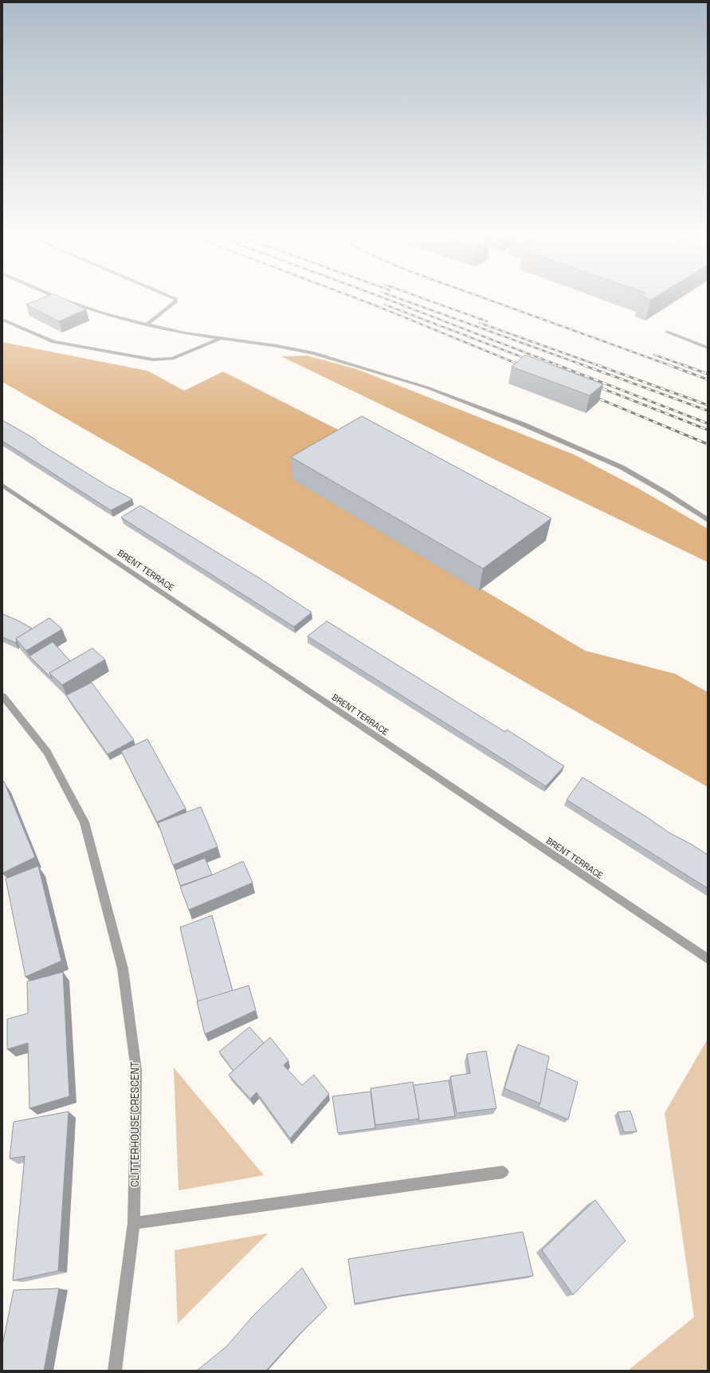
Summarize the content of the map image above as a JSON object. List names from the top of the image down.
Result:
{
  "streets": {
    "street": ["BRENT TERRACE", "CLITTERHOUSE CRESCENT"]
  }
}
